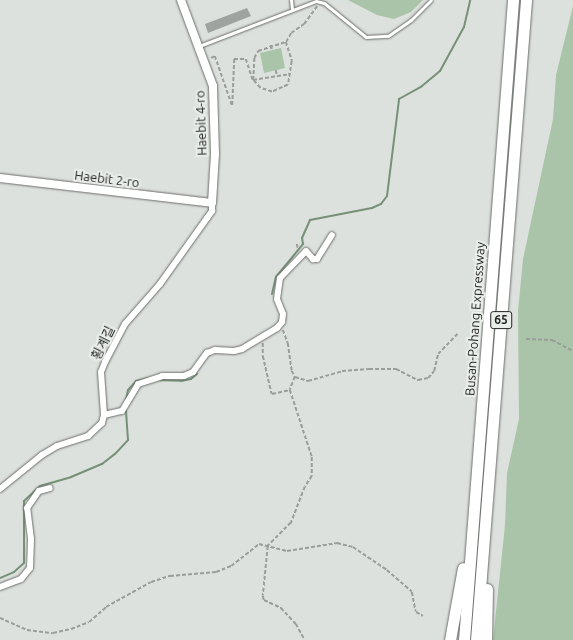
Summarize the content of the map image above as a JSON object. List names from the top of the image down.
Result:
{
  "streets": {
    "highway": ["Busan-Pohang Expressway", "65"],
    "street": ["Haebit 4-ro", "Haebit 2-ro", "횡계길"]
  },
  "crossings": [
    ["Haebit 4-ro", "Haebit 2-ro"],
    ["Haebit 4-ro", "횡계길"],
    ["Haebit 2-ro", "횡계길"]
  ]
}
